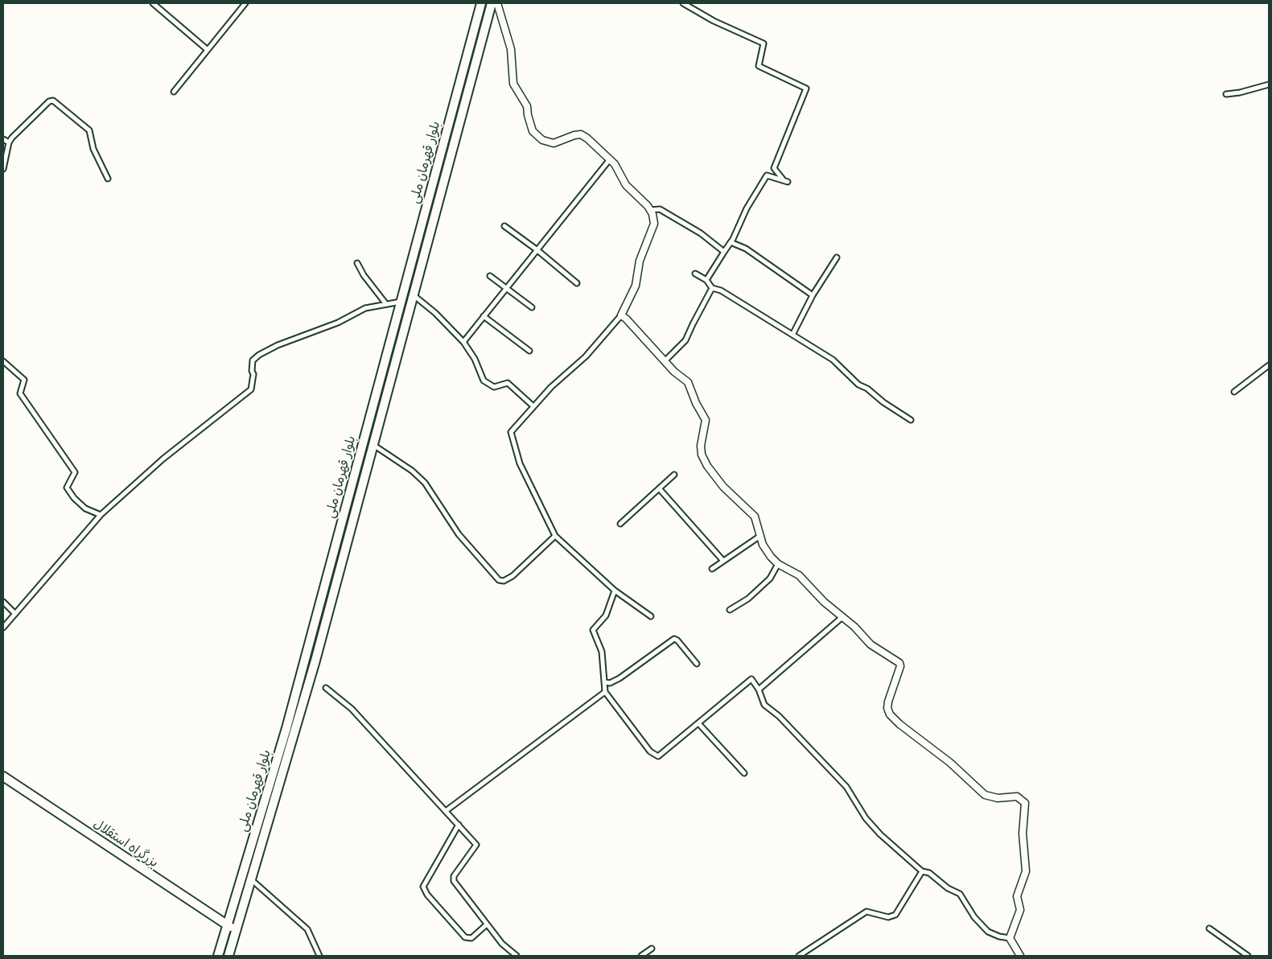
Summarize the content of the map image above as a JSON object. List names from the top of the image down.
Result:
{
  "streets": {
    "highway": ["بلوار قهرمان ملی", "بزرگراه استقلال"]
  },
  "crossings": [
    ["بلوار قهرمان ملی", "بزرگراه استقلال"]
  ]
}
